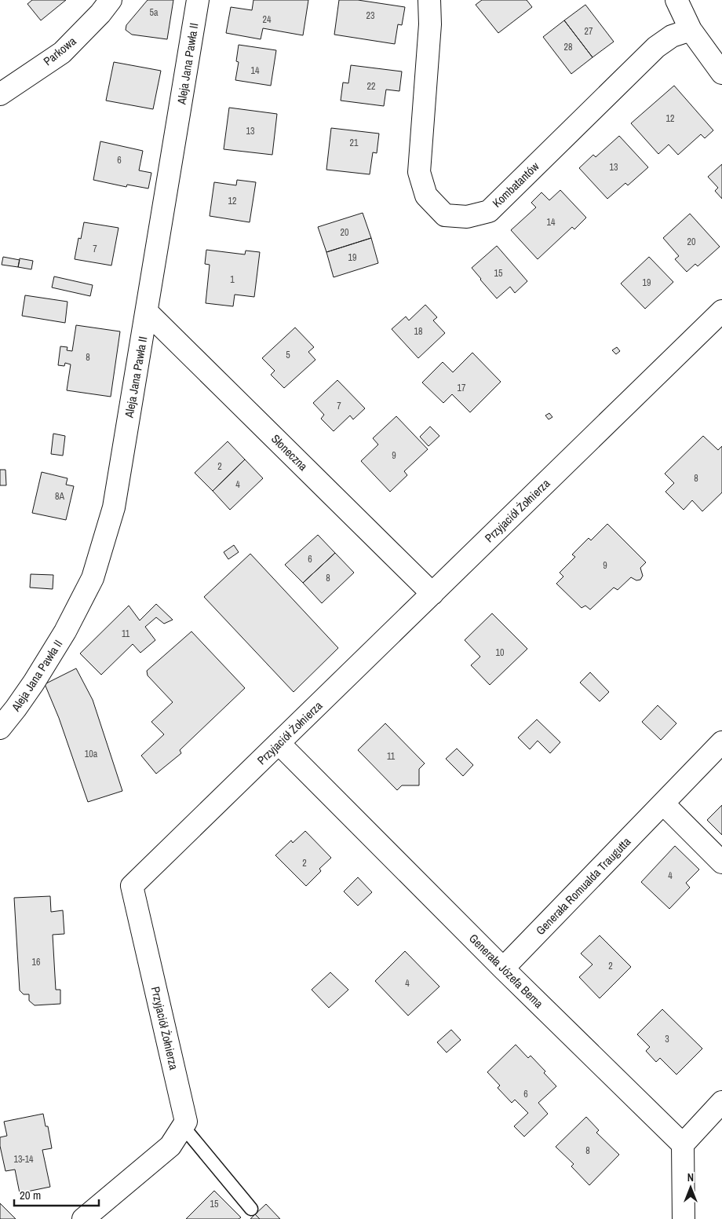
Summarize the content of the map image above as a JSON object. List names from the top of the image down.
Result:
{
  "streets": {
    "street": [
      "Parkowa",
      "Aleja Jana Pawła II",
      "Kombatantów",
      "Słoneczna",
      "Przyjaciół Żołnierza",
      "Generała Romualda Traugutta",
      "Generała Józefa Bema"
    ]
  },
  "crossings": [
    ["Aleja Jana Pawła II", "Słoneczna"],
    ["Słoneczna", "Przyjaciół Żołnierza"],
    ["Przyjaciół Żołnierza", "Generała Józefa Bema"],
    ["Generała Romualda Traugutta", "Generała Józefa Bema"]
  ],
  "house_numbers": [
    "5a",
    "23",
    "24",
    "27",
    "28",
    "14",
    "22",
    "12",
    "13",
    "21",
    "6",
    "13",
    "12",
    "14",
    "20",
    "20",
    "7",
    "19",
    "15",
    "1",
    "19",
    "18",
    "5",
    "8",
    "17",
    "7",
    "9",
    "2",
    "8",
    "4",
    "8A",
    "6",
    "9",
    "8",
    "11",
    "10",
    "10a",
    "11",
    "2",
    "4",
    "16",
    "2",
    "4",
    "3",
    "6",
    "8",
    "13-14",
    "15"
  ],
  "scale_bar": "20 m",
  "north": "top"
}
